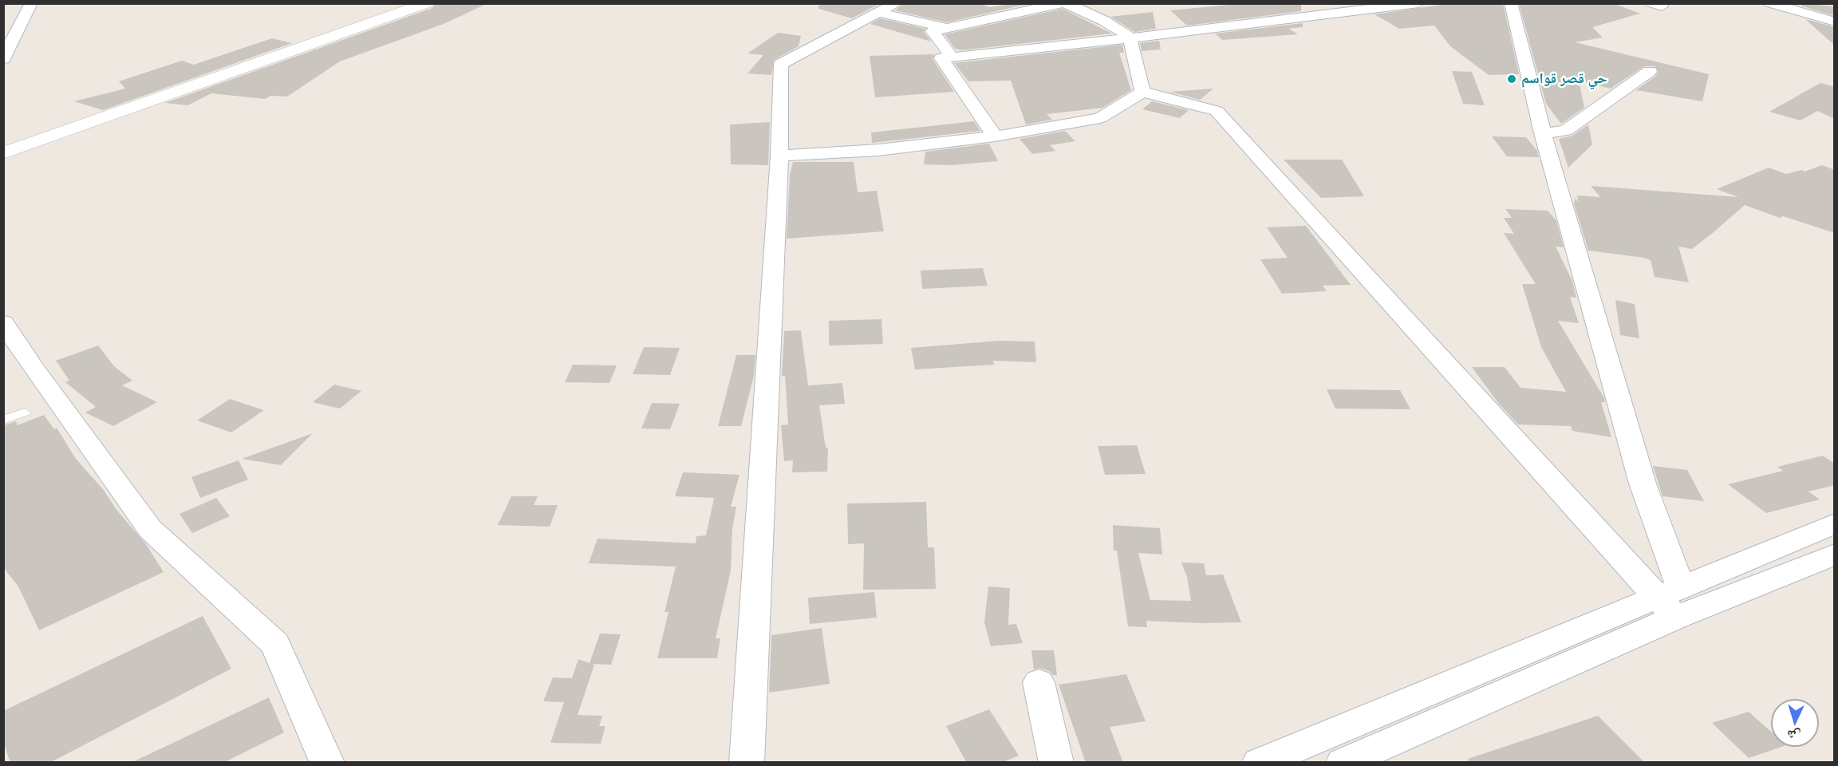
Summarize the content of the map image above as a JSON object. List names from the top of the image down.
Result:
{
  "places": ["حي قصر قواسم"],
  "north": "bottom"
}
